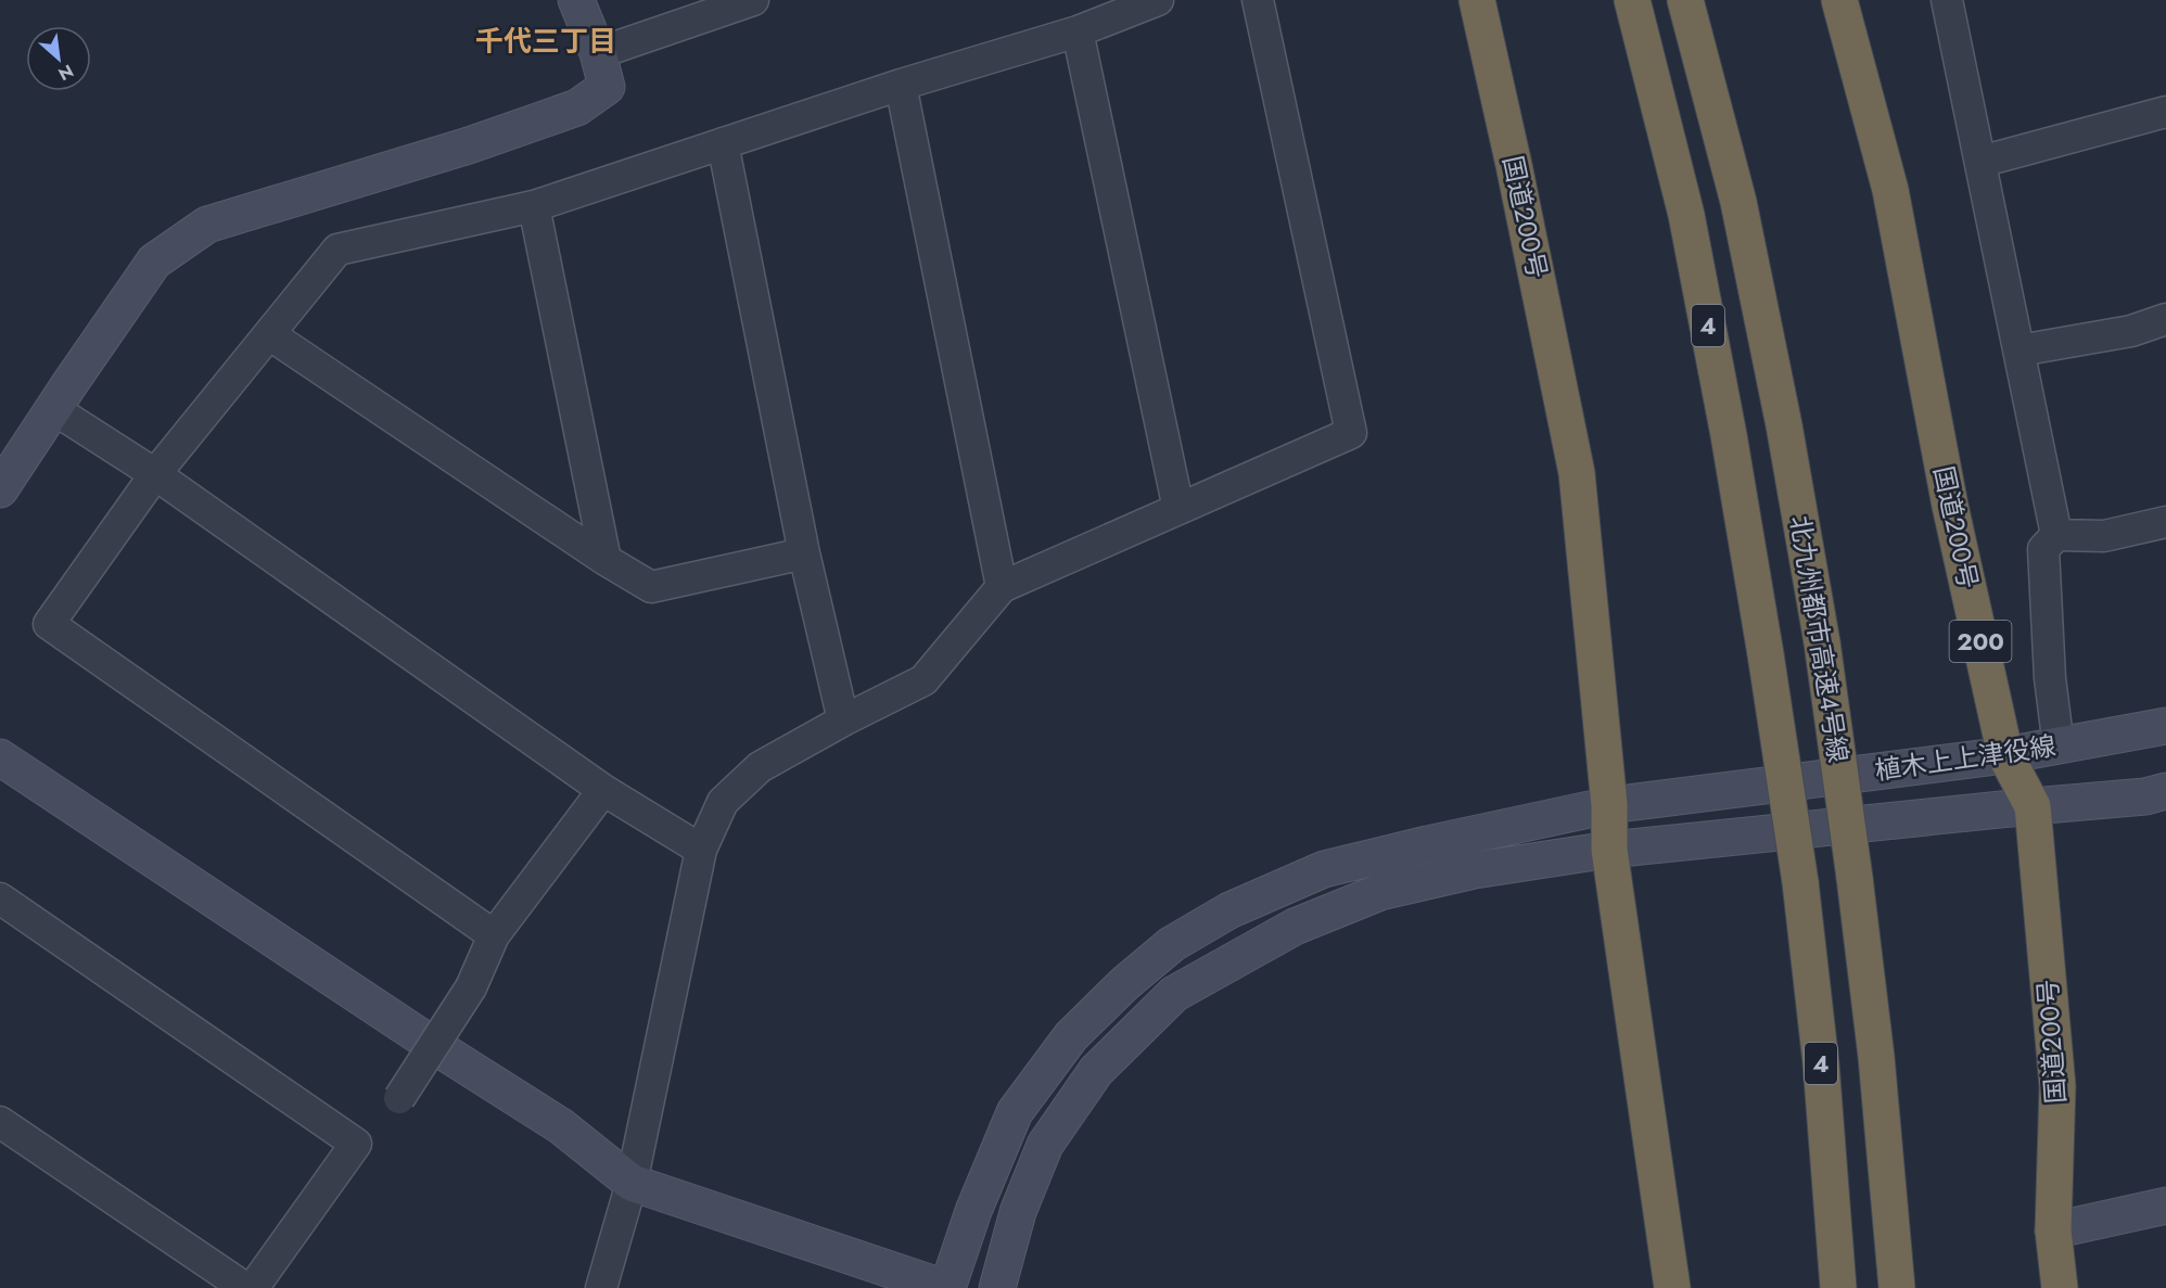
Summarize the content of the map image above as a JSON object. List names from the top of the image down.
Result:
{
  "streets": {
    "highway": [
      "国道200号",
      "4",
      "北九州都市高速4号線",
      "200"
    ],
    "street": ["植木上上津役線"]
  },
  "crossings": [
    ["国道200号", "植木上上津役線"]
  ],
  "districts": ["千代三丁目"],
  "north": "bottom right"
}
